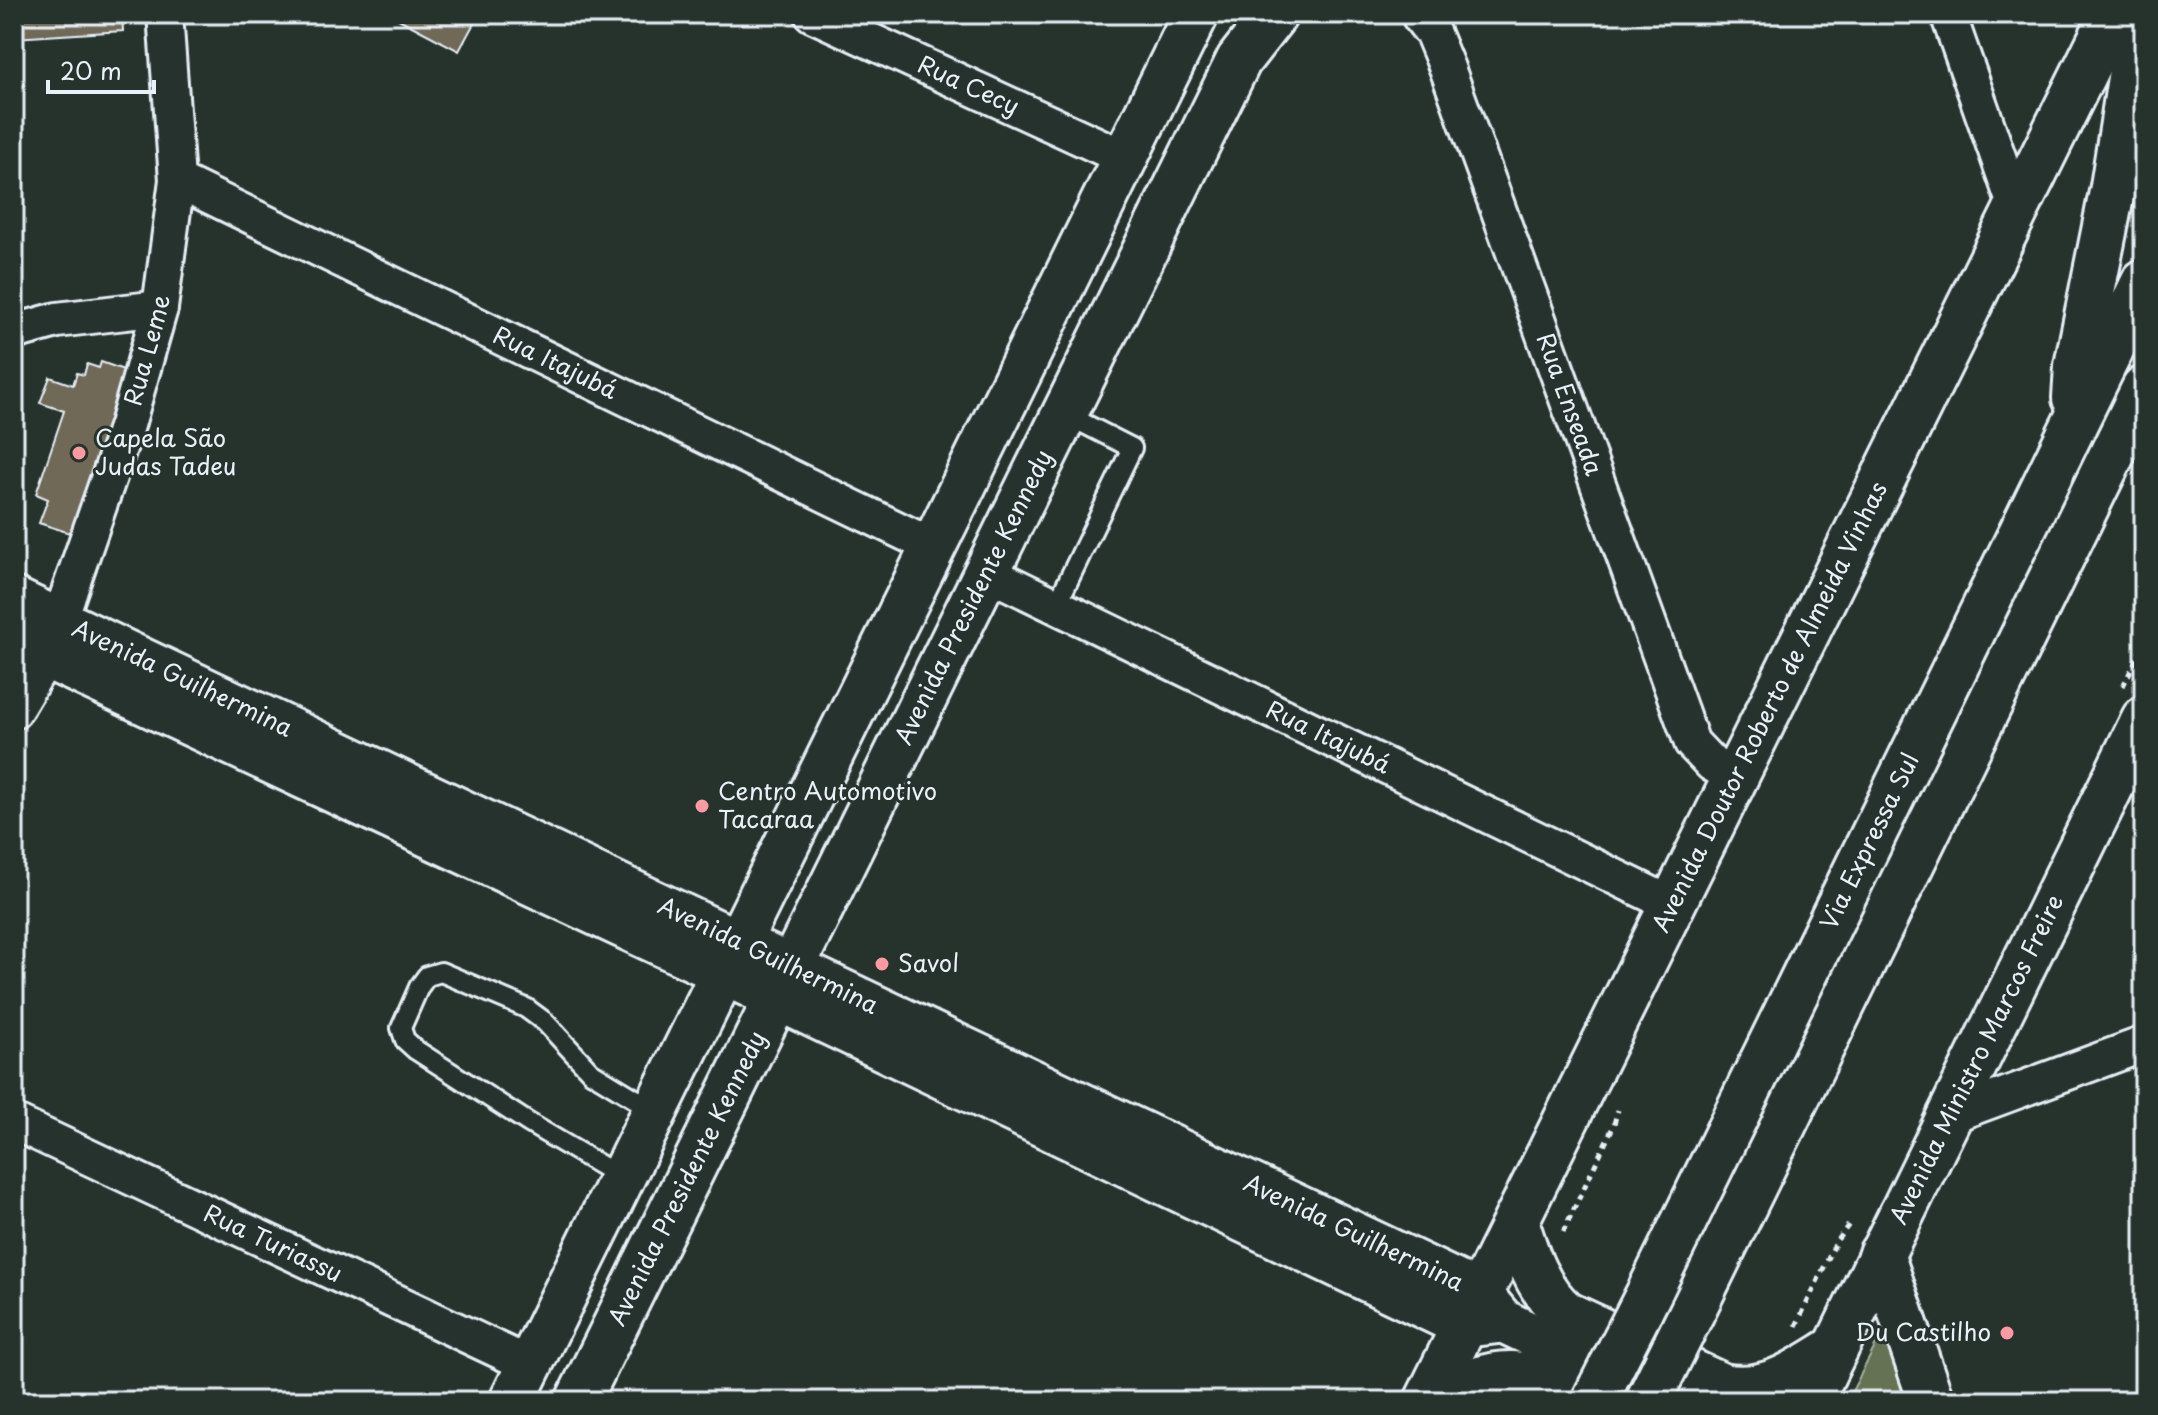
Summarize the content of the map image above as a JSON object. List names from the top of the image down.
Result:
{
  "streets": {
    "main road": [
      "Avenida Presidente Kennedy",
      "Avenida Doutor Roberto de Almeida Vinhas",
      "Via Expressa Sul",
      "Avenida Ministro Marcos Freire"
    ],
    "street": [
      "Rua Cecy",
      "Rua Leme",
      "Rua Itajubá",
      "Rua Enseada",
      "Avenida Guilhermina",
      "Rua Turiassu"
    ]
  },
  "crossings": [
    ["Rua Leme", "Rua Itajubá"],
    ["Rua Leme", "Avenida Guilhermina"],
    ["Rua Itajubá", "Avenida Presidente Kennedy"],
    ["Rua Itajubá", "Avenida Doutor Roberto de Almeida Vinhas"],
    ["Rua Enseada", "Avenida Doutor Roberto de Almeida Vinhas"],
    ["Avenida Presidente Kennedy", "Avenida Guilhermina"],
    ["Avenida Guilhermina", "Avenida Doutor Roberto de Almeida Vinhas"]
  ],
  "places": [
    "Capela São Judas Tadeu",
    "Centro Automotivo Tacaraa",
    "Savol",
    "Du Castilho"
  ],
  "scale_bar": "20 m"
}
